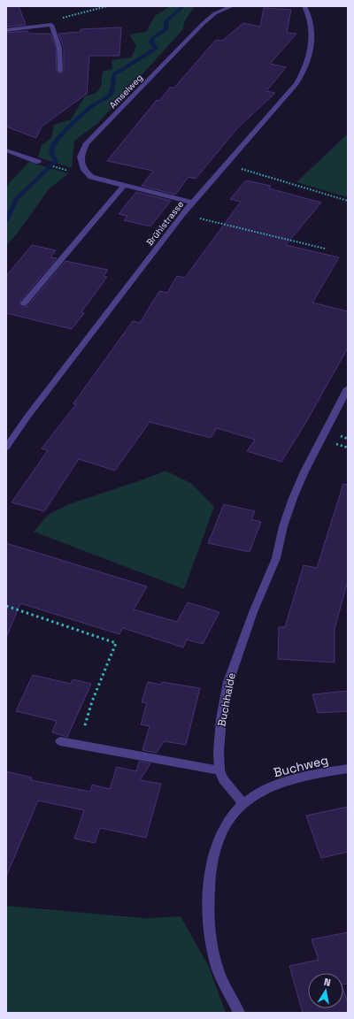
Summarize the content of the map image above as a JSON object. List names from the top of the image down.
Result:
{
  "streets": {
    "street": [
      "Amselweg",
      "Brühlstrasse",
      "Buchhalde",
      "Buchweg"
    ]
  },
  "crossings": [
    ["Amselweg", "Brühlstrasse"],
    ["Buchhalde", "Buchweg"]
  ],
  "north": "top"
}
